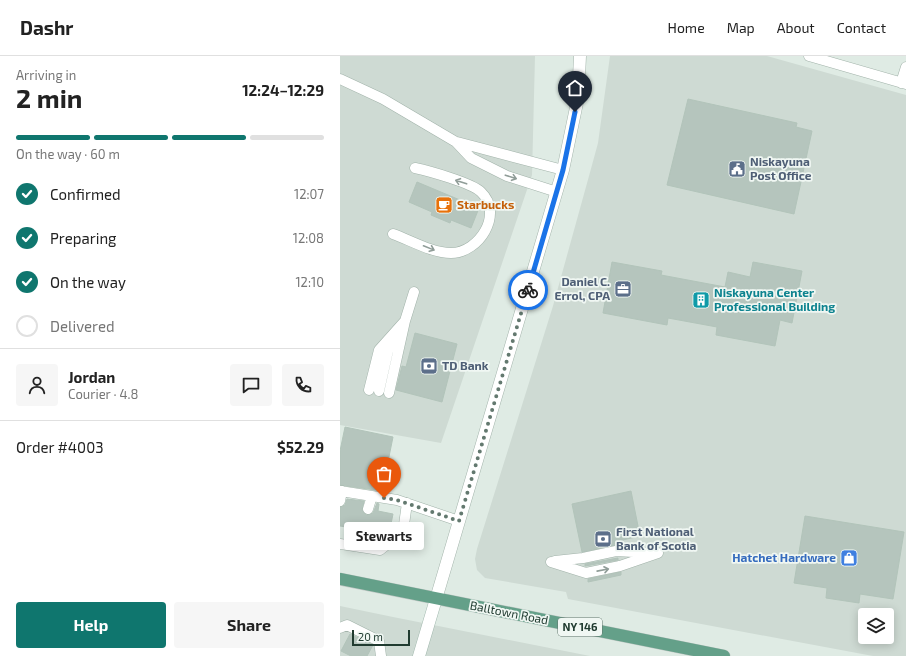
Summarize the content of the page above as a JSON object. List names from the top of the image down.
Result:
{
  "streets": {
    "main road": ["Balltown Road", "NY 146"]
  },
  "places": {
    "public building": ["Niskayuna Post Office"],
    "cafe": ["Starbucks"],
    "office": ["Daniel C. Errol, CPA"],
    "building": ["Niskayuna Center Professional Building"],
    "bank": ["TD Bank", "First National Bank of Scotia"],
    "other": ["Stewarts"],
    "shop": ["Hatchet Hardware"]
  },
  "scale_bar": "20 m",
  "page": {
    "header": "Dashr",
    "nav": [
      "Home",
      "Map",
      "About",
      "Contact"
    ],
    "heading": ["2 min", "Arriving in", "12:24–12:29"],
    "panel": [
      "Jordan",
      "Courier · 4.8",
      "Order #4003",
      "$52.29"
    ],
    "bar": "On the way · 60 m",
    "list": [
      ["Confirmed", "12:07"],
      ["Preparing", "12:08"],
      ["On the way", "12:10"],
      "Delivered"
    ],
    "bubble": "Stewarts",
    "buttons": ["Help", "Share"],
    "scale": "20 m"
  }
}
